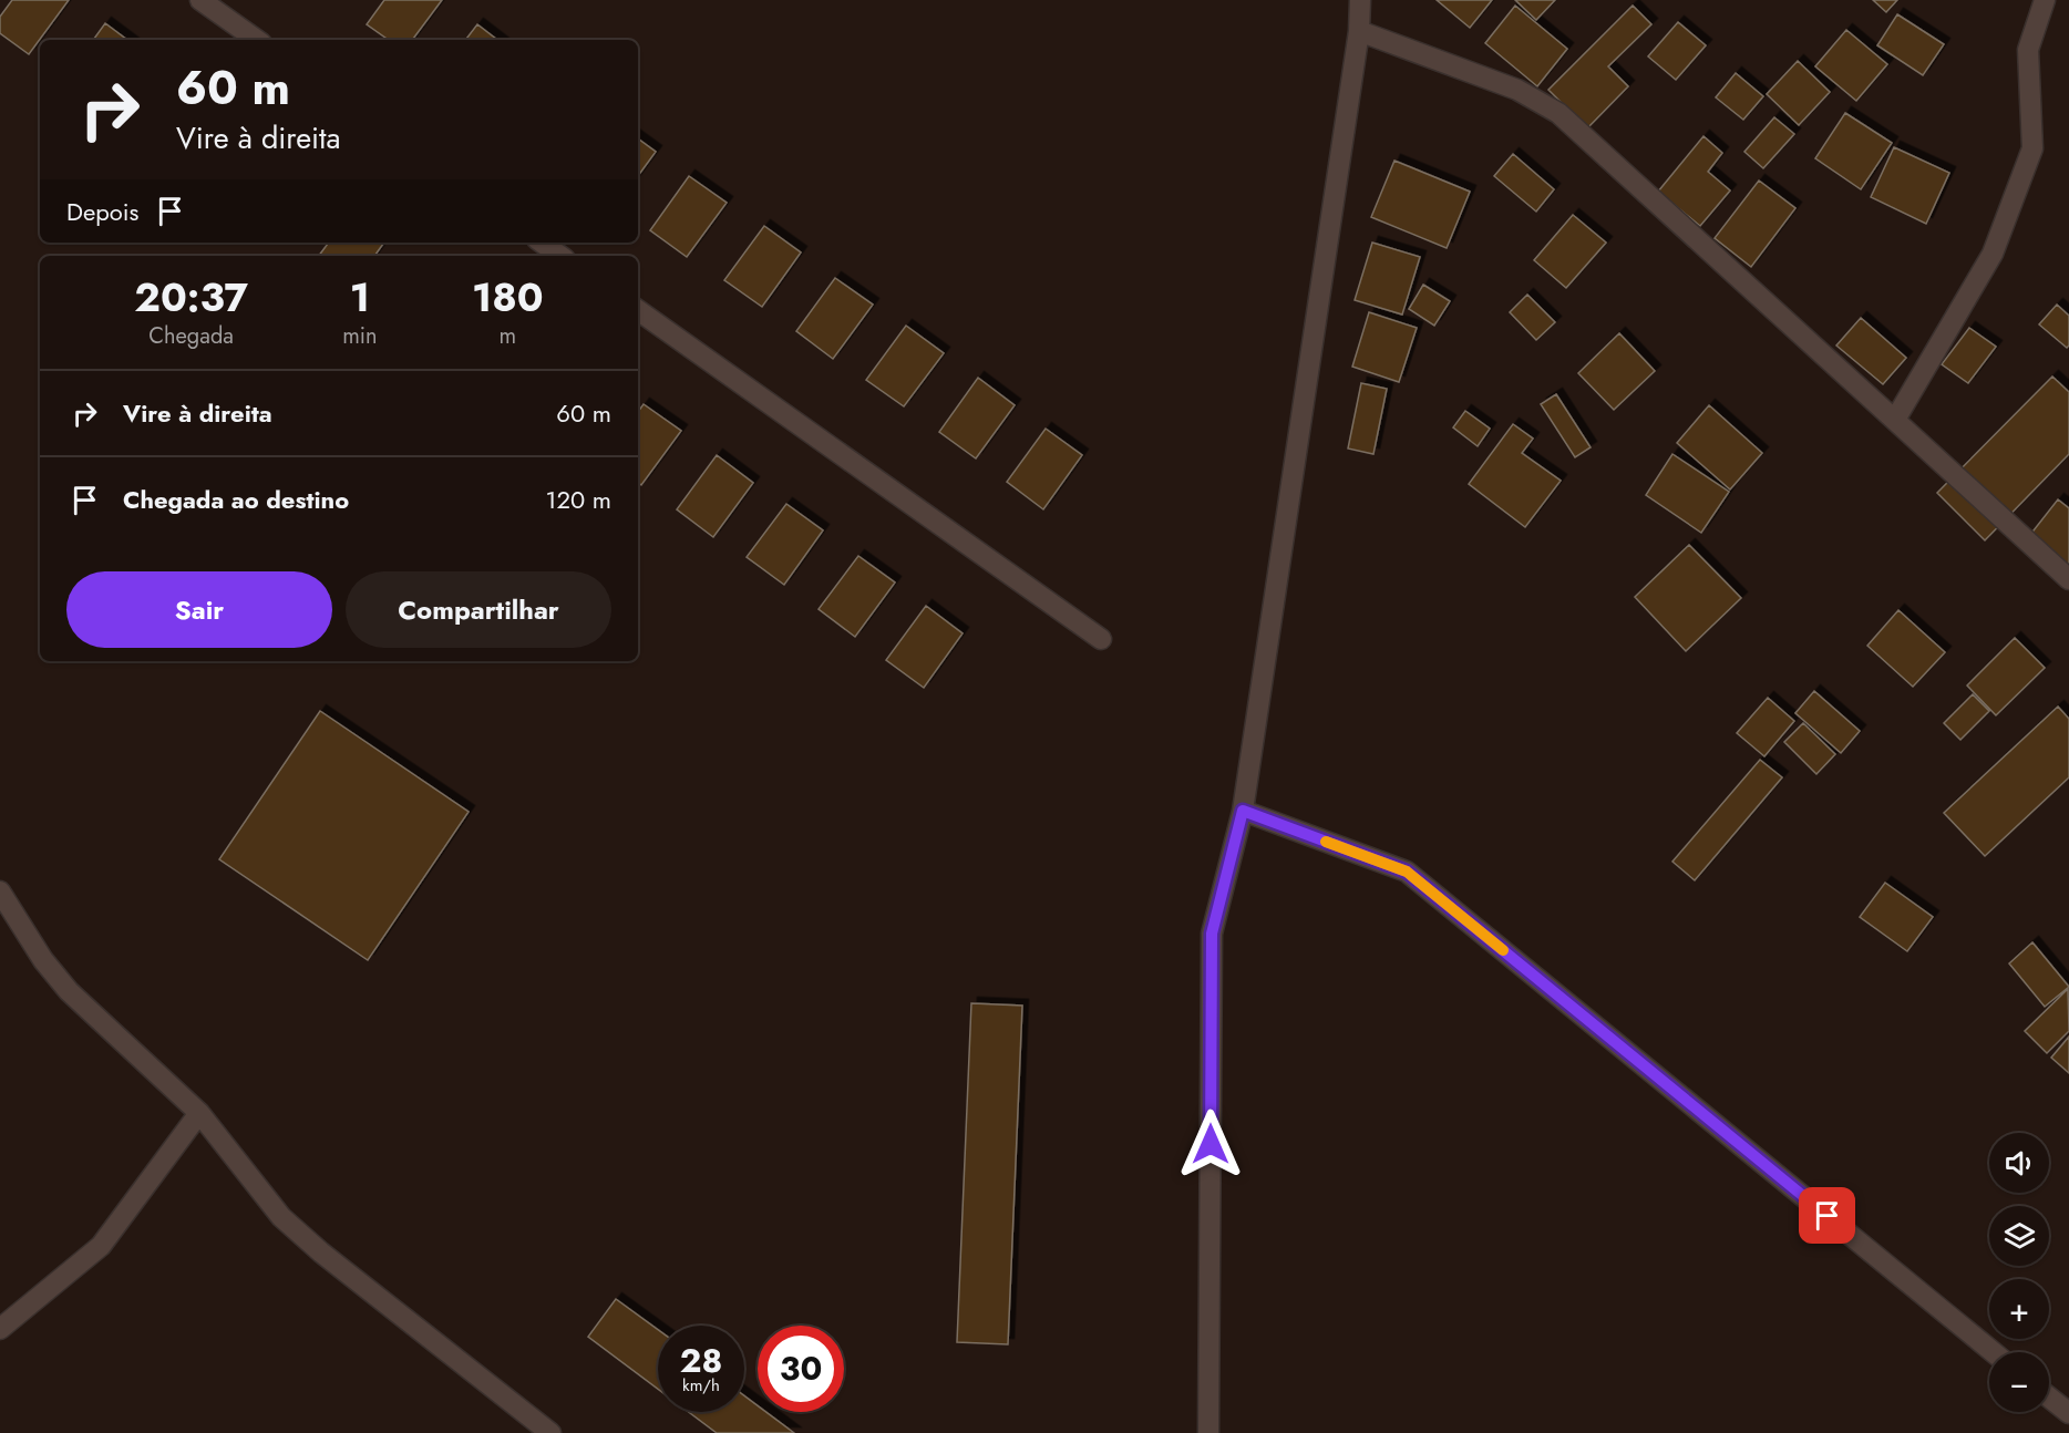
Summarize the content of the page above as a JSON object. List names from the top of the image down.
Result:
{
  "page": {
    "turn": ["60 m", "Vire à direita"],
    "then": "Depois",
    "eta": [
      "20:37",
      "Chegada",
      "1",
      "min",
      "180",
      "m"
    ],
    "list": [
      {
        "name": "Vire à direita",
        "value": "60 m"
      },
      {
        "name": "Chegada ao destino",
        "value": "120 m"
      }
    ],
    "buttons": ["Sair", "Compartilhar"],
    "map_buttons": ["+", "−"],
    "speed": "28 km/h",
    "limit": "30"
  }
}
